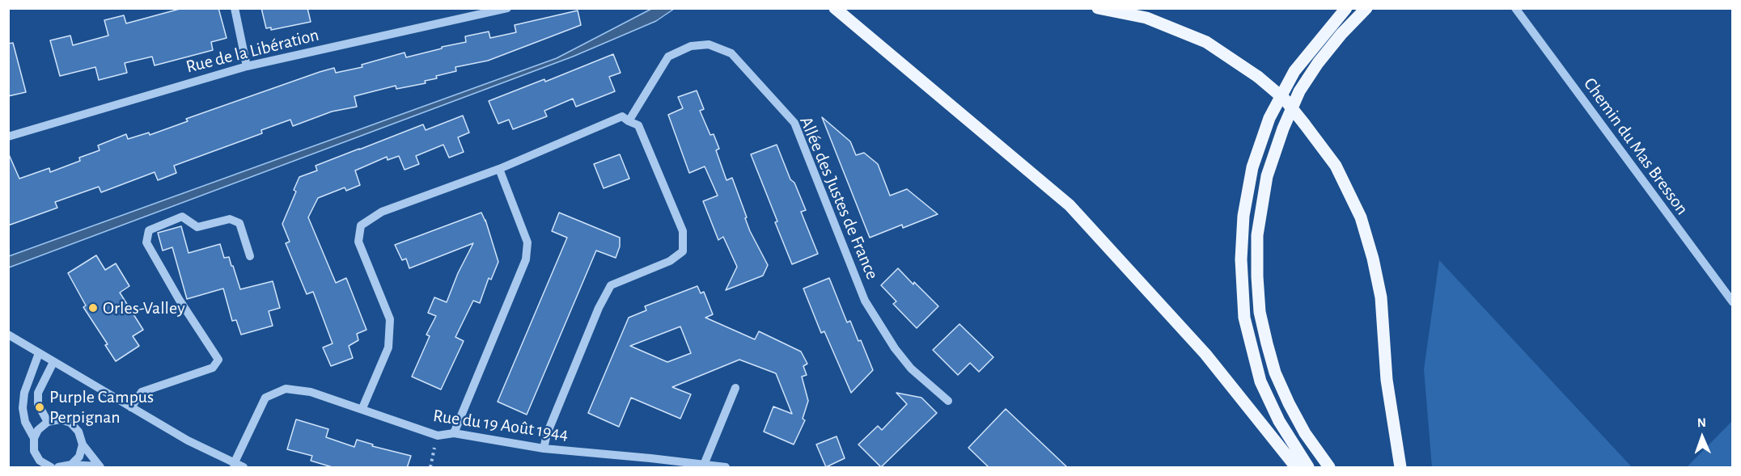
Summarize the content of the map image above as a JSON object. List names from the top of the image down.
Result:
{
  "streets": {
    "street": [
      "Rue de la Libération",
      "Chemin du Mas Bresson",
      "Allée des Justes de France",
      "Rue du 19 Août 1944"
    ]
  },
  "places": ["Orles-Valley", "Purple Campus Perpignan"],
  "north": "top"
}
